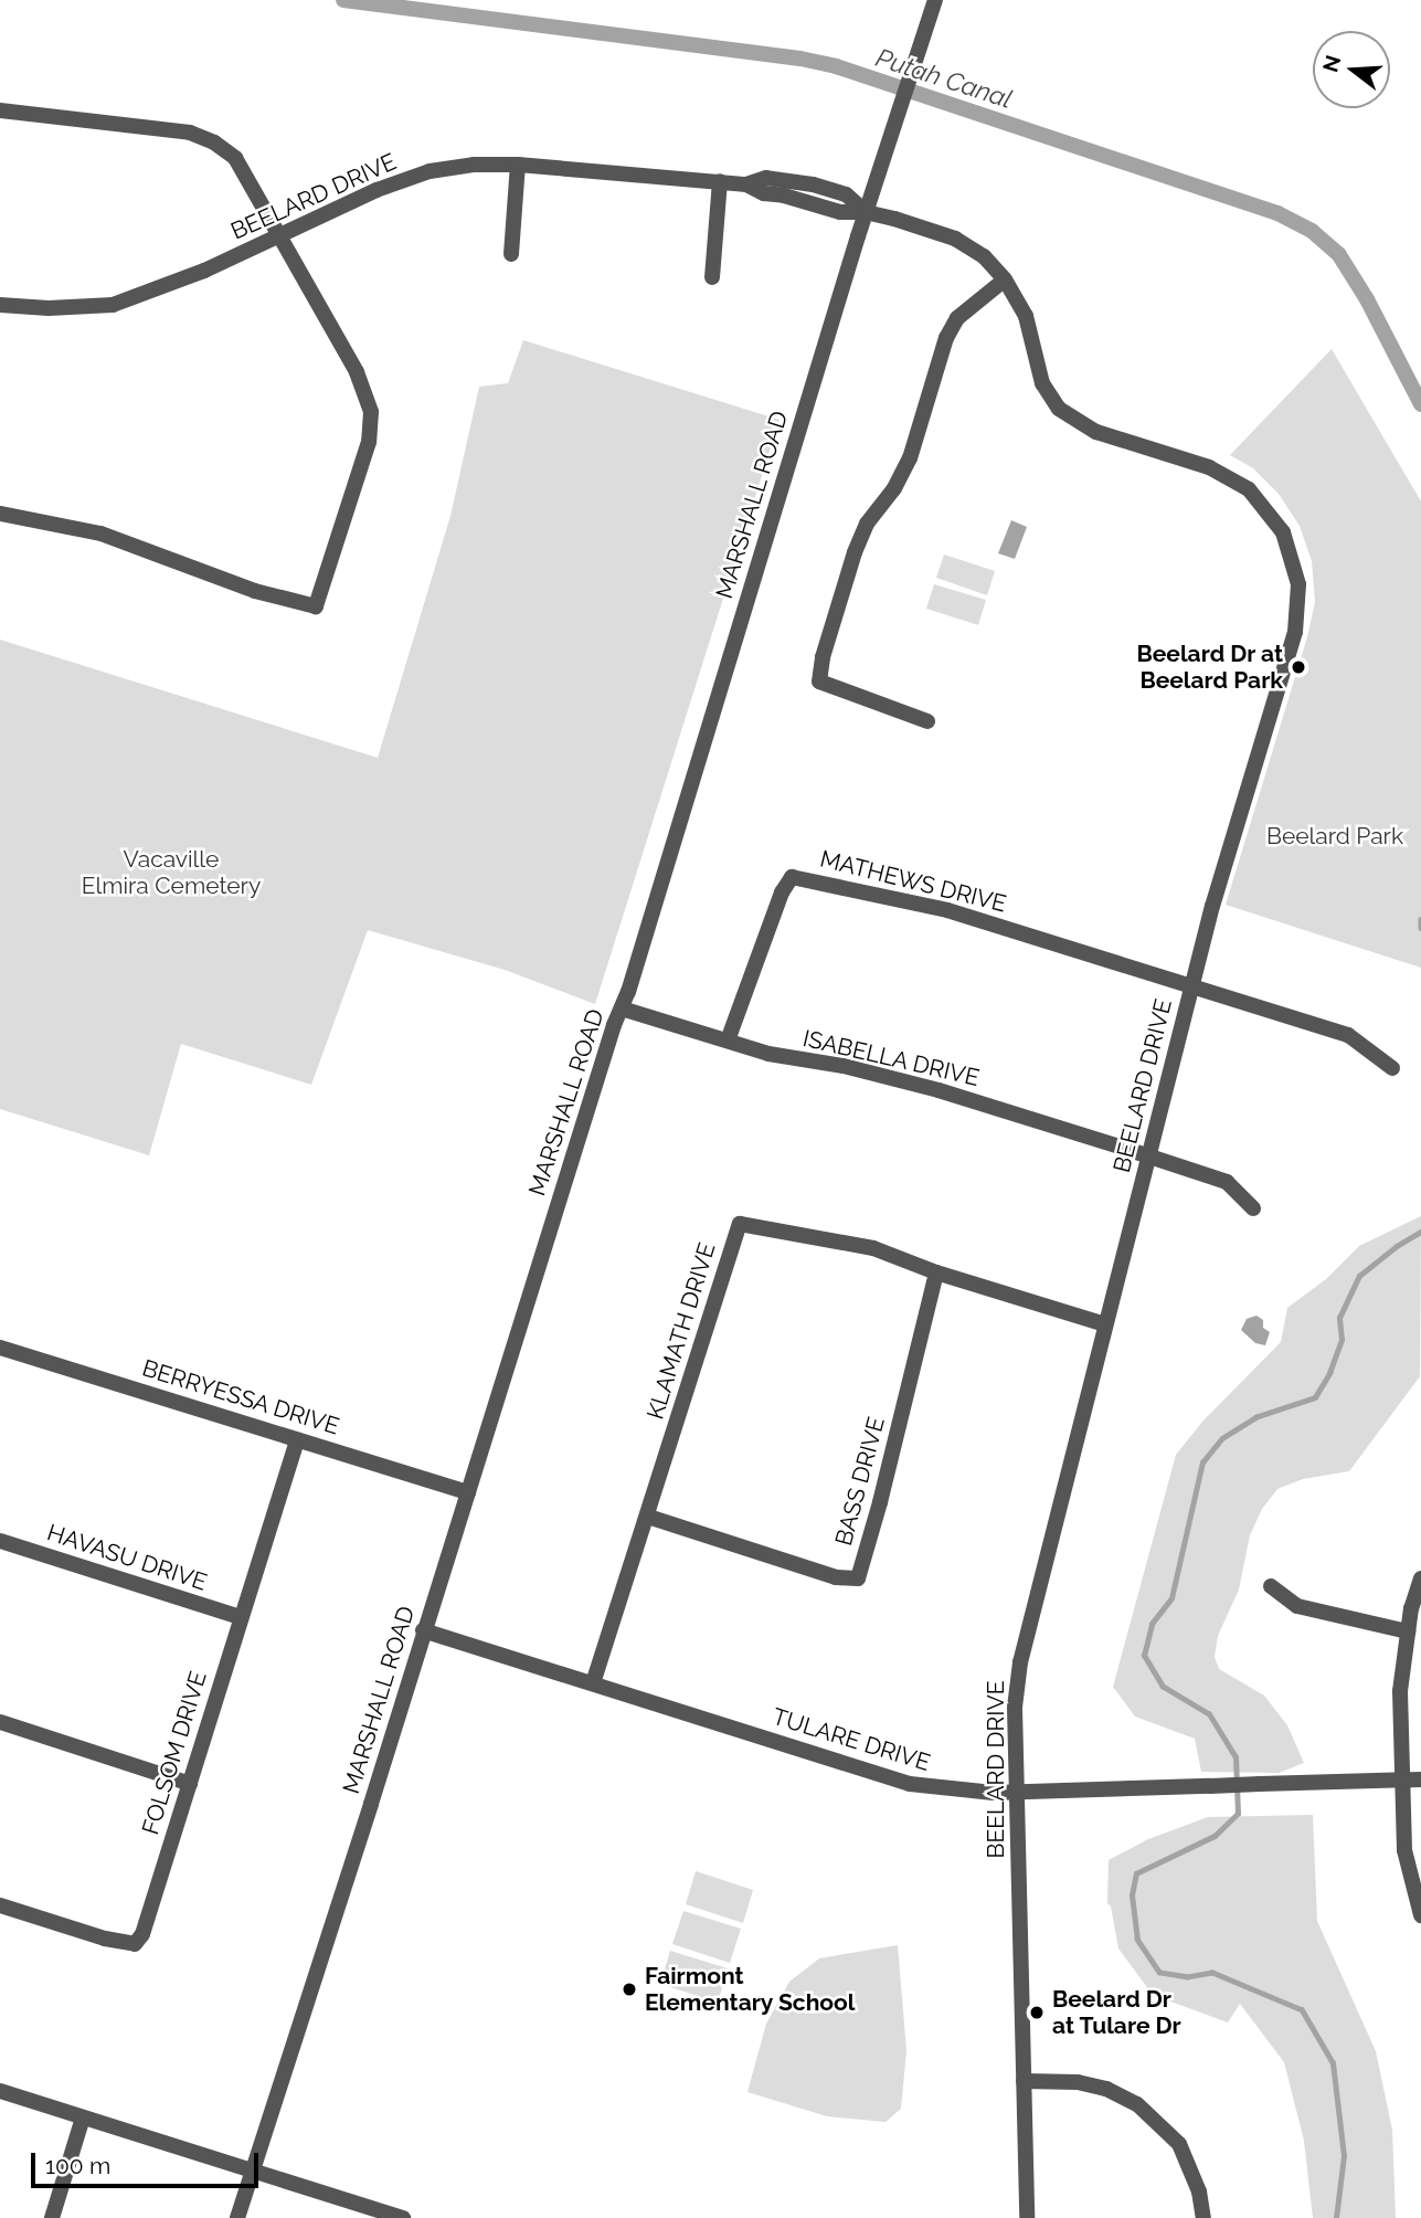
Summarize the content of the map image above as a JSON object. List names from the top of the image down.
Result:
{
  "streets": {
    "street": [
      "BEELARD DRIVE",
      "MARSHALL ROAD",
      "MATHEWS DRIVE",
      "ISABELLA DRIVE",
      "KLAMATH DRIVE",
      "BERRYESSA DRIVE",
      "BASS DRIVE",
      "HAVASU DRIVE",
      "TULARE DRIVE",
      "FOLSOM DRIVE"
    ]
  },
  "crossings": [
    ["BEELARD DRIVE", "MARSHALL ROAD"],
    ["BEELARD DRIVE", "MATHEWS DRIVE"],
    ["BEELARD DRIVE", "ISABELLA DRIVE"],
    ["BEELARD DRIVE", "KLAMATH DRIVE"],
    ["BEELARD DRIVE", "TULARE DRIVE"],
    ["MARSHALL ROAD", "ISABELLA DRIVE"],
    ["MARSHALL ROAD", "BERRYESSA DRIVE"],
    ["MARSHALL ROAD", "TULARE DRIVE"],
    ["MATHEWS DRIVE", "ISABELLA DRIVE"],
    ["KLAMATH DRIVE", "BASS DRIVE"],
    ["KLAMATH DRIVE", "TULARE DRIVE"],
    ["BERRYESSA DRIVE", "FOLSOM DRIVE"],
    ["HAVASU DRIVE", "FOLSOM DRIVE"]
  ],
  "water": ["Putah Canal"],
  "parks": ["Beelard Park", "Vacaville Elmira Cemetery"],
  "places": ["Beelard Dr at Beelard Park", "Fairmont Elementary School", "Beelard Dr at Tulare Dr"],
  "scale_bar": "100 m",
  "north": "left"
}
